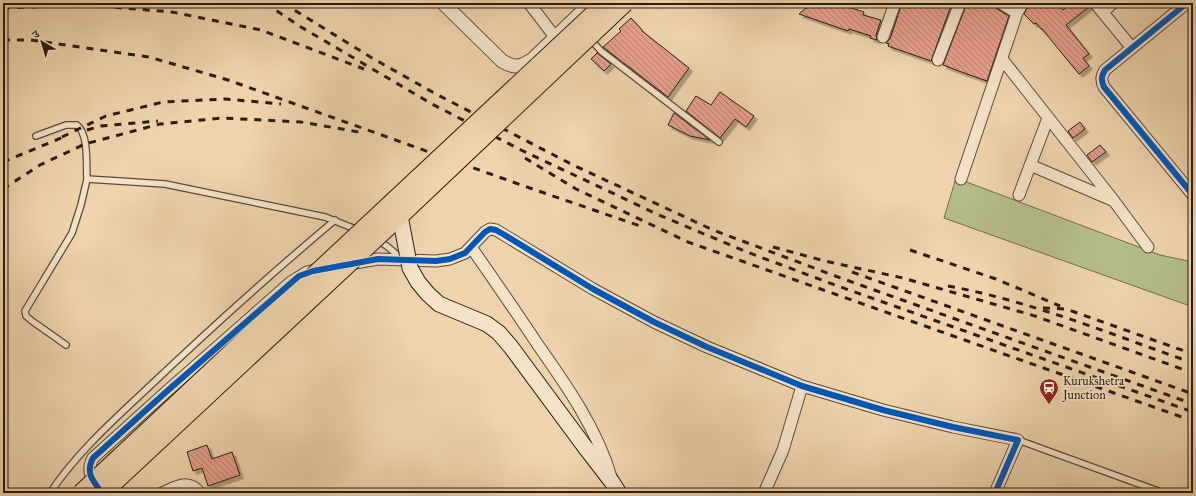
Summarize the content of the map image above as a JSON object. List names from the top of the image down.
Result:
{
  "places": {
    "station": ["Kurukshetra Junction"]
  },
  "north": "top left"
}
